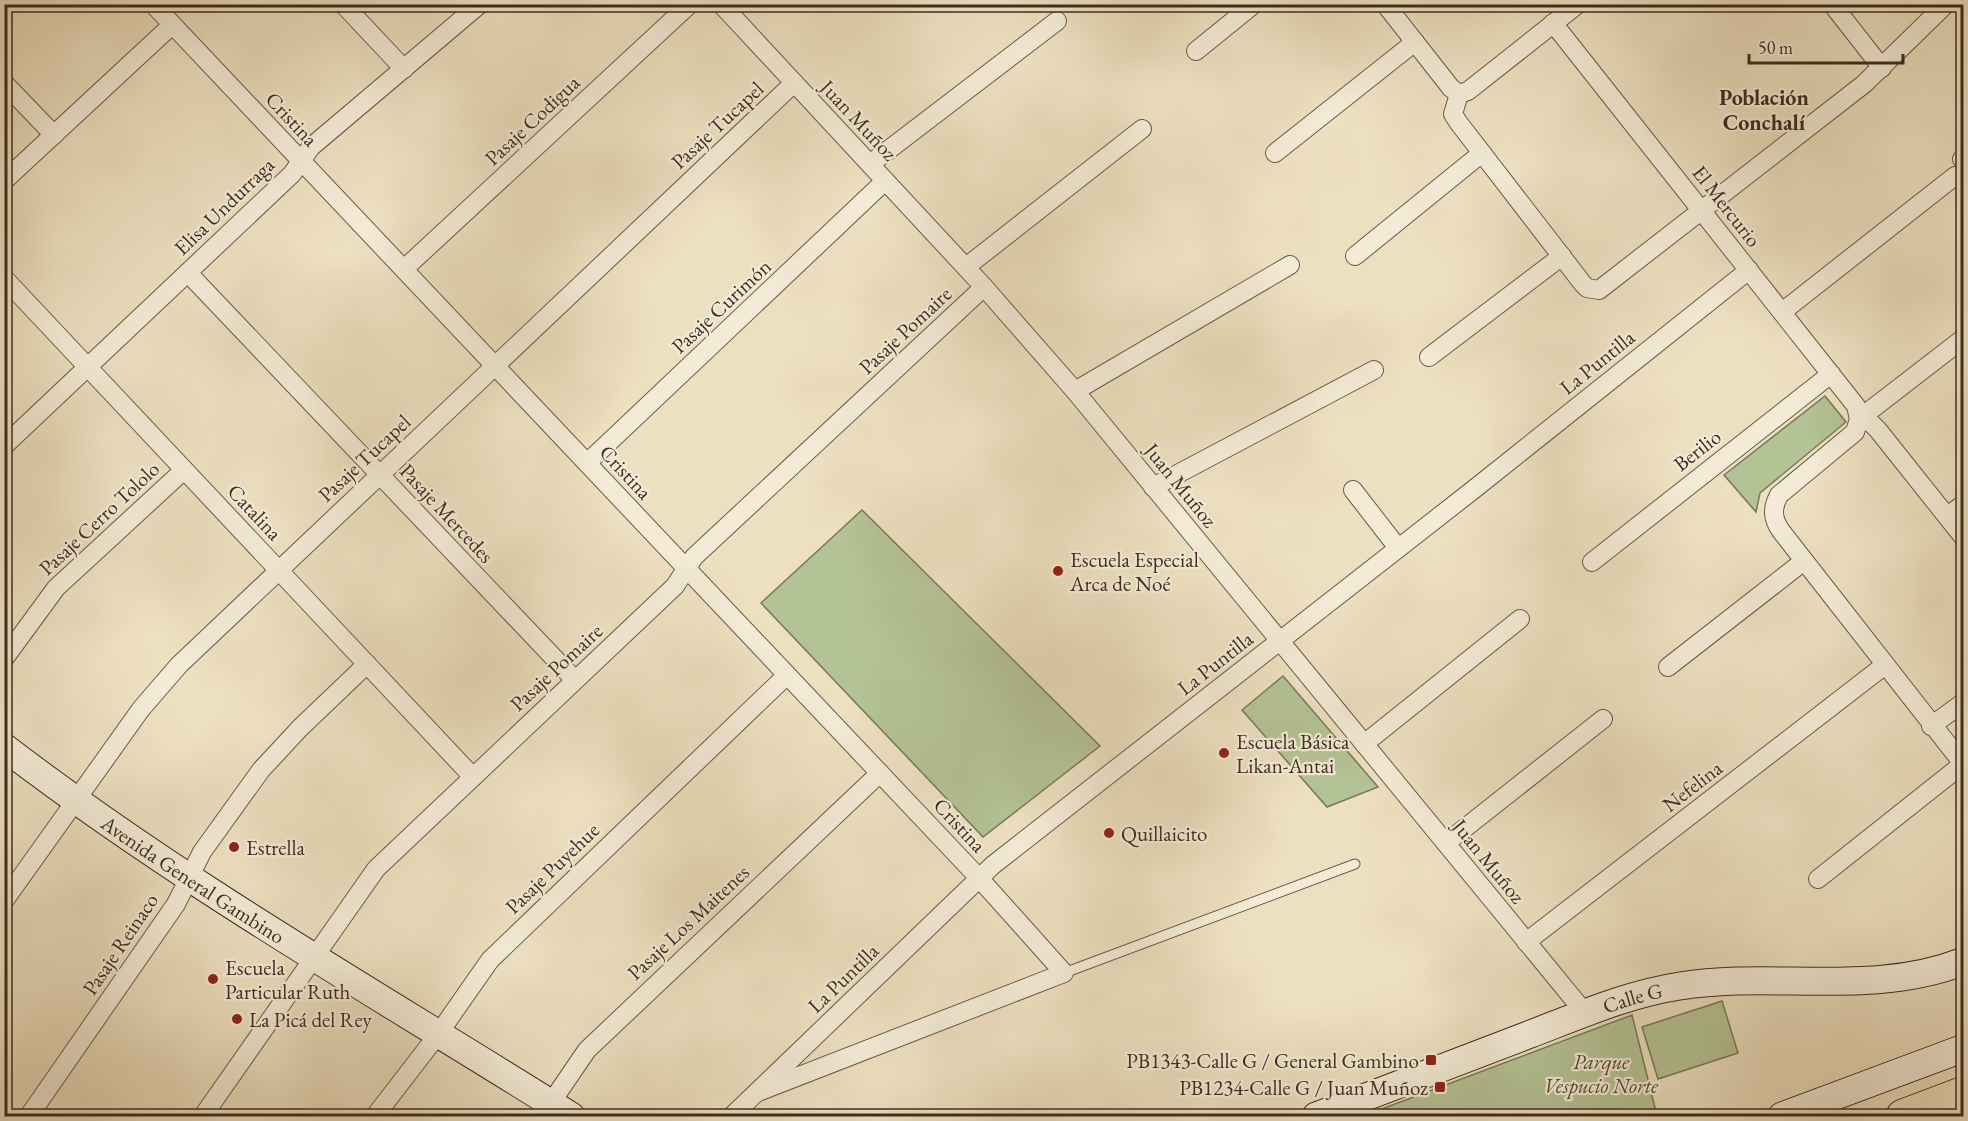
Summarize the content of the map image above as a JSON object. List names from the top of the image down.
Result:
{
  "streets": {
    "street": [
      "Cristina",
      "Pasaje Codigua",
      "Juan Muñoz",
      "Pasaje Tucapel",
      "Elisa Undurraga",
      "El Mercurio",
      "Pasaje Curimón",
      "Pasaje Pomaire",
      "La Puntilla",
      "Berilio",
      "Catalina",
      "Pasaje Mercedes",
      "Pasaje Cerro Tololo",
      "Nefelina",
      "Pasaje Puyehue",
      "Avenida General Gambino",
      "Pasaje Los Maitenes",
      "Pasaje Reinaco",
      "Calle G"
    ]
  },
  "crossings": [
    ["Cristina", "Pasaje Codigua"],
    ["Cristina", "Pasaje Tucapel"],
    ["Cristina", "Elisa Undurraga"],
    ["Cristina", "Pasaje Curimón"],
    ["Cristina", "Pasaje Pomaire"],
    ["Cristina", "La Puntilla"],
    ["Cristina", "Pasaje Puyehue"],
    ["Cristina", "Pasaje Los Maitenes"],
    ["Juan Muñoz", "Pasaje Tucapel"],
    ["Juan Muñoz", "Pasaje Curimón"],
    ["Juan Muñoz", "Pasaje Pomaire"],
    ["Juan Muñoz", "La Puntilla"],
    ["Juan Muñoz", "Nefelina"],
    ["Juan Muñoz", "Calle G"],
    ["Pasaje Tucapel", "Catalina"],
    ["Pasaje Tucapel", "Pasaje Mercedes"],
    ["Pasaje Tucapel", "Avenida General Gambino"],
    ["Elisa Undurraga", "Catalina"],
    ["Elisa Undurraga", "Pasaje Mercedes"],
    ["El Mercurio", "La Puntilla"],
    ["El Mercurio", "Berilio"],
    ["Pasaje Pomaire", "Catalina"],
    ["Pasaje Pomaire", "Pasaje Mercedes"],
    ["Pasaje Pomaire", "Avenida General Gambino"],
    ["Catalina", "Pasaje Cerro Tololo"],
    ["Catalina", "Pasaje Reinaco"],
    ["Pasaje Puyehue", "Avenida General Gambino"],
    ["Avenida General Gambino", "Pasaje Los Maitenes"],
    ["Avenida General Gambino", "Pasaje Reinaco"]
  ],
  "districts": ["Población Conchalí"],
  "parks": ["Parque Vespucio Norte"],
  "places": {
    "other": [
      "Escuela Especial Arca de Noé",
      "Escuela Básica Likan-Antai",
      "Quillaicito",
      "Estrella",
      "Escuela Particular Ruth",
      "La Picá del Rey"
    ],
    "transit": ["PB1343-Calle G / General Gambino", "PB1234-Calle G / Juan Muñoz"]
  },
  "scale_bar": "50 m"
}
